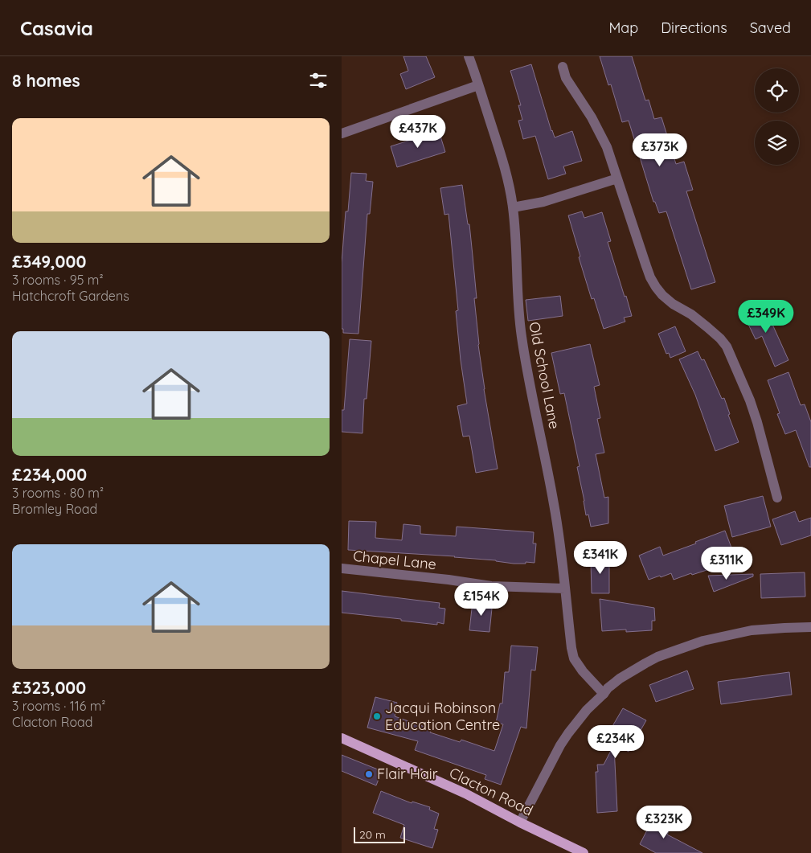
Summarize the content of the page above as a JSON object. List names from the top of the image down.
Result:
{
  "streets": {
    "main road": ["Clacton Road"],
    "street": ["Old School Lane", "Chapel Lane"]
  },
  "crossings": [
    ["Old School Lane", "Chapel Lane"]
  ],
  "places": ["Jacqui Robinson Education Centre", "Flair Hair"],
  "scale_bar": "20 m",
  "page": {
    "header": "Casavia",
    "nav": ["Map", "Directions", "Saved"],
    "heading": "8 homes",
    "list": [
      {
        "name": "£349,000",
        "note": "3 rooms · 95 m² · Hatchcroft Gardens"
      },
      {
        "name": "£234,000",
        "note": "3 rooms · 80 m² · Bromley Road"
      },
      {
        "name": "£323,000",
        "note": "3 rooms · 116 m² · Clacton Road"
      }
    ],
    "price": [
      "£437K",
      "£373K",
      "£349K",
      "£341K",
      "£311K",
      "£154K",
      "£234K",
      "£323K"
    ],
    "scale": "20 m"
  }
}
